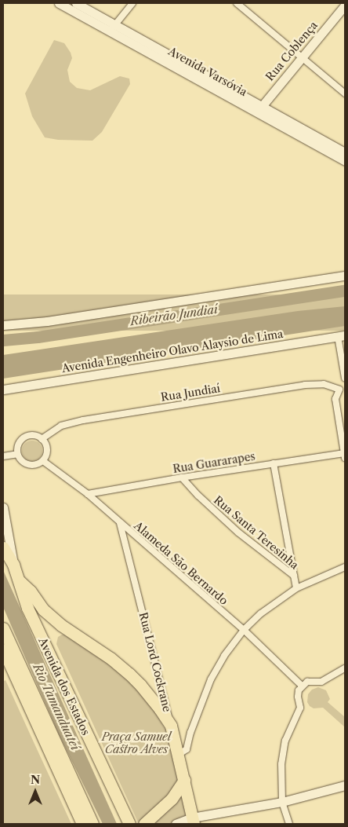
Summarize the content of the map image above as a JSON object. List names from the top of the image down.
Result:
{
  "streets": {
    "highway": ["Rua Lord Cockrane", "Avenida dos Estados"],
    "main road": ["Rua Coblença", "Avenida Varsóvia", "Avenida Engenheiro Olavo Alaysio de Lima"],
    "street": [
      "Rua Jundiaí",
      "Rua Guararapes",
      "Rua Santa Teresinha",
      "Alameda São Bernardo"
    ]
  },
  "crossings": [
    ["Rua Coblença", "Avenida Varsóvia"],
    ["Rua Jundiaí", "Alameda São Bernardo"],
    ["Rua Guararapes", "Rua Santa Teresinha"],
    ["Rua Guararapes", "Alameda São Bernardo"],
    ["Alameda São Bernardo", "Rua Lord Cockrane"]
  ],
  "water": ["Ribeirão Jundiaí", "Rio Tamanduateí"],
  "parks": ["Praça Samuel Castro Alves"],
  "north": "top"
}
